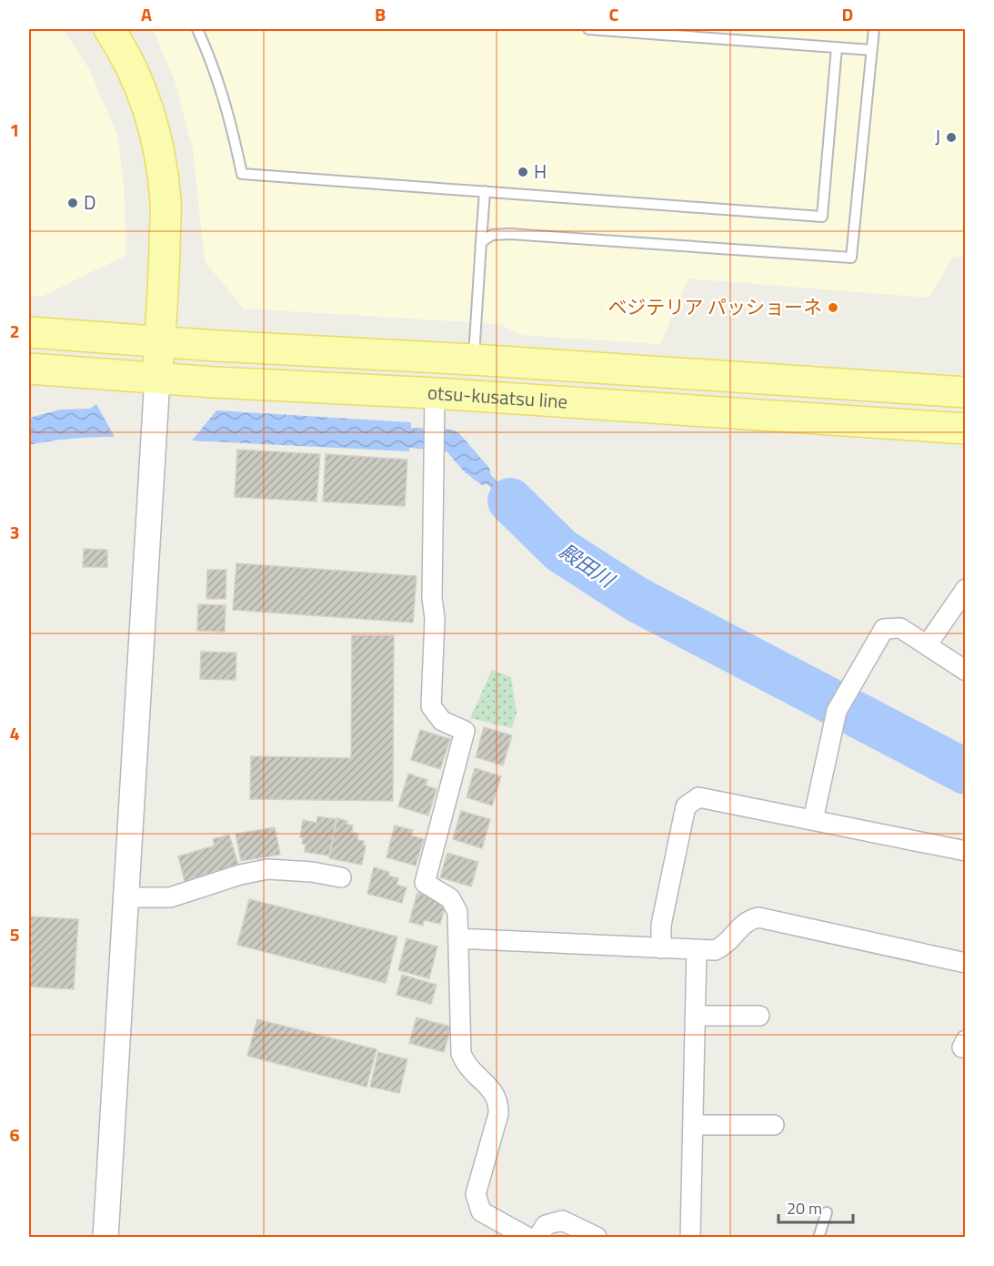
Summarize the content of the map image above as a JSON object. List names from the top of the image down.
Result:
{
  "streets": {
    "main road": ["otsu-kusatsu line"]
  },
  "water": ["殿田川"],
  "places": [
    "J",
    "H",
    "D",
    "ベジテリア パッショーネ"
  ],
  "scale_bar": "20 m",
  "grid": {
    "columns": [
      "A",
      "B",
      "C",
      "D"
    ],
    "rows": [
      "1",
      "2",
      "3",
      "4",
      "5",
      "6"
    ]
  }
}
